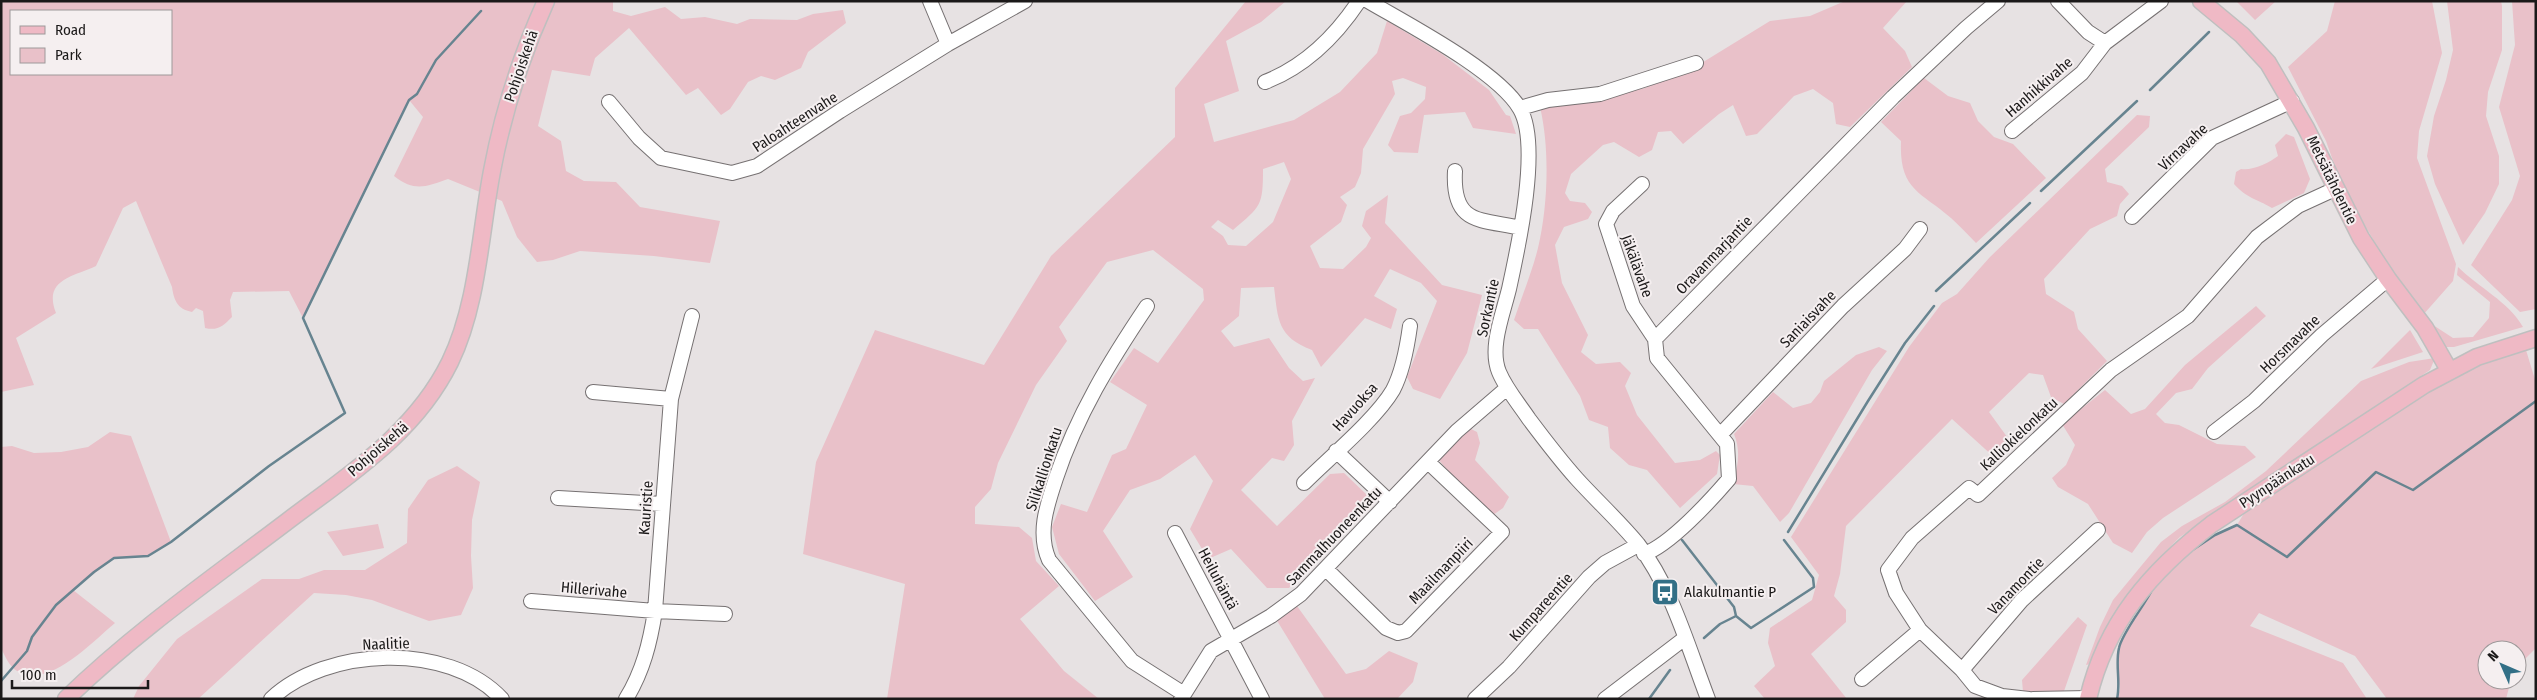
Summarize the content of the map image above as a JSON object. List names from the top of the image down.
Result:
{
  "streets": {
    "main road": ["Pohjoiskehä", "Metsätähdentie", "Pyynpäänkatu"],
    "street": [
      "Hanhikkivahe",
      "Paloahteenvahe",
      "Virnavahe",
      "Oravanmarjantie",
      "Jäkälävahe",
      "Sorkantie",
      "Saniaisvahe",
      "Horsmavahe",
      "Havuoksa",
      "Kalliokielonkatu",
      "Silikallionkatu",
      "Kauristie",
      "Sammalhuoneenkatu",
      "Maailmanpiiri",
      "Heiluhäntä",
      "Vanamontie",
      "Hillerivahe",
      "Kumpareentie",
      "Naalitie"
    ]
  },
  "crossings": [
    ["Virnavahe", "Metsätähdentie"],
    ["Metsätähdentie", "Horsmavahe"],
    ["Metsätähdentie", "Kalliokielonkatu"],
    ["Metsätähdentie", "Pyynpäänkatu"],
    ["Oravanmarjantie", "Jäkälävahe"],
    ["Sorkantie", "Sammalhuoneenkatu"],
    ["Sorkantie", "Kumpareentie"],
    ["Havuoksa", "Sammalhuoneenkatu"],
    ["Kalliokielonkatu", "Vanamontie"],
    ["Silikallionkatu", "Sammalhuoneenkatu"],
    ["Kauristie", "Hillerivahe"],
    ["Sammalhuoneenkatu", "Maailmanpiiri"],
    ["Sammalhuoneenkatu", "Heiluhäntä"]
  ],
  "places": {
    "bus stop": ["Alakulmantie P"]
  },
  "legend": ["Road", "Park"],
  "scale_bar": "100 m",
  "north": "top left"
}
